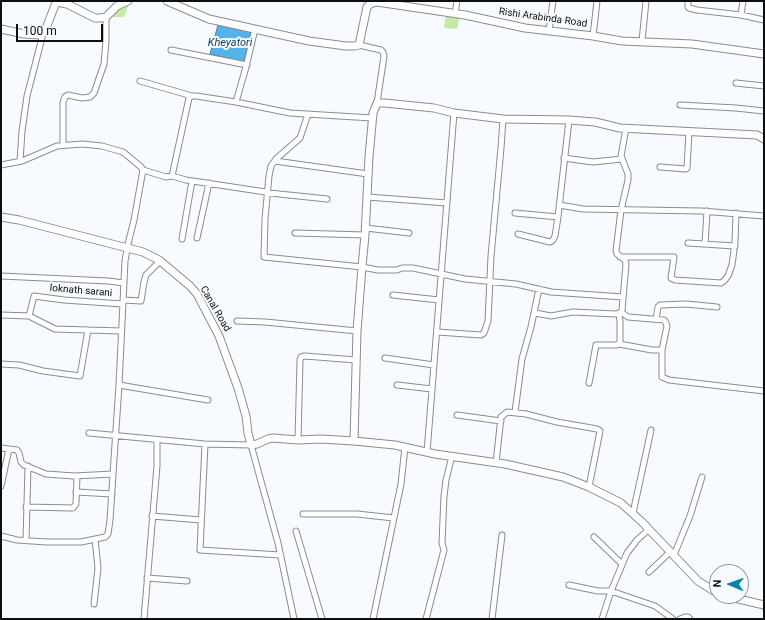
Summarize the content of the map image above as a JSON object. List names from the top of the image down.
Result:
{
  "streets": {
    "street": ["Rishi Arabinda Road", "loknath sarani", "Canal Road"]
  },
  "water": ["Kheyatori"],
  "scale_bar": "100 m",
  "north": "left"
}
